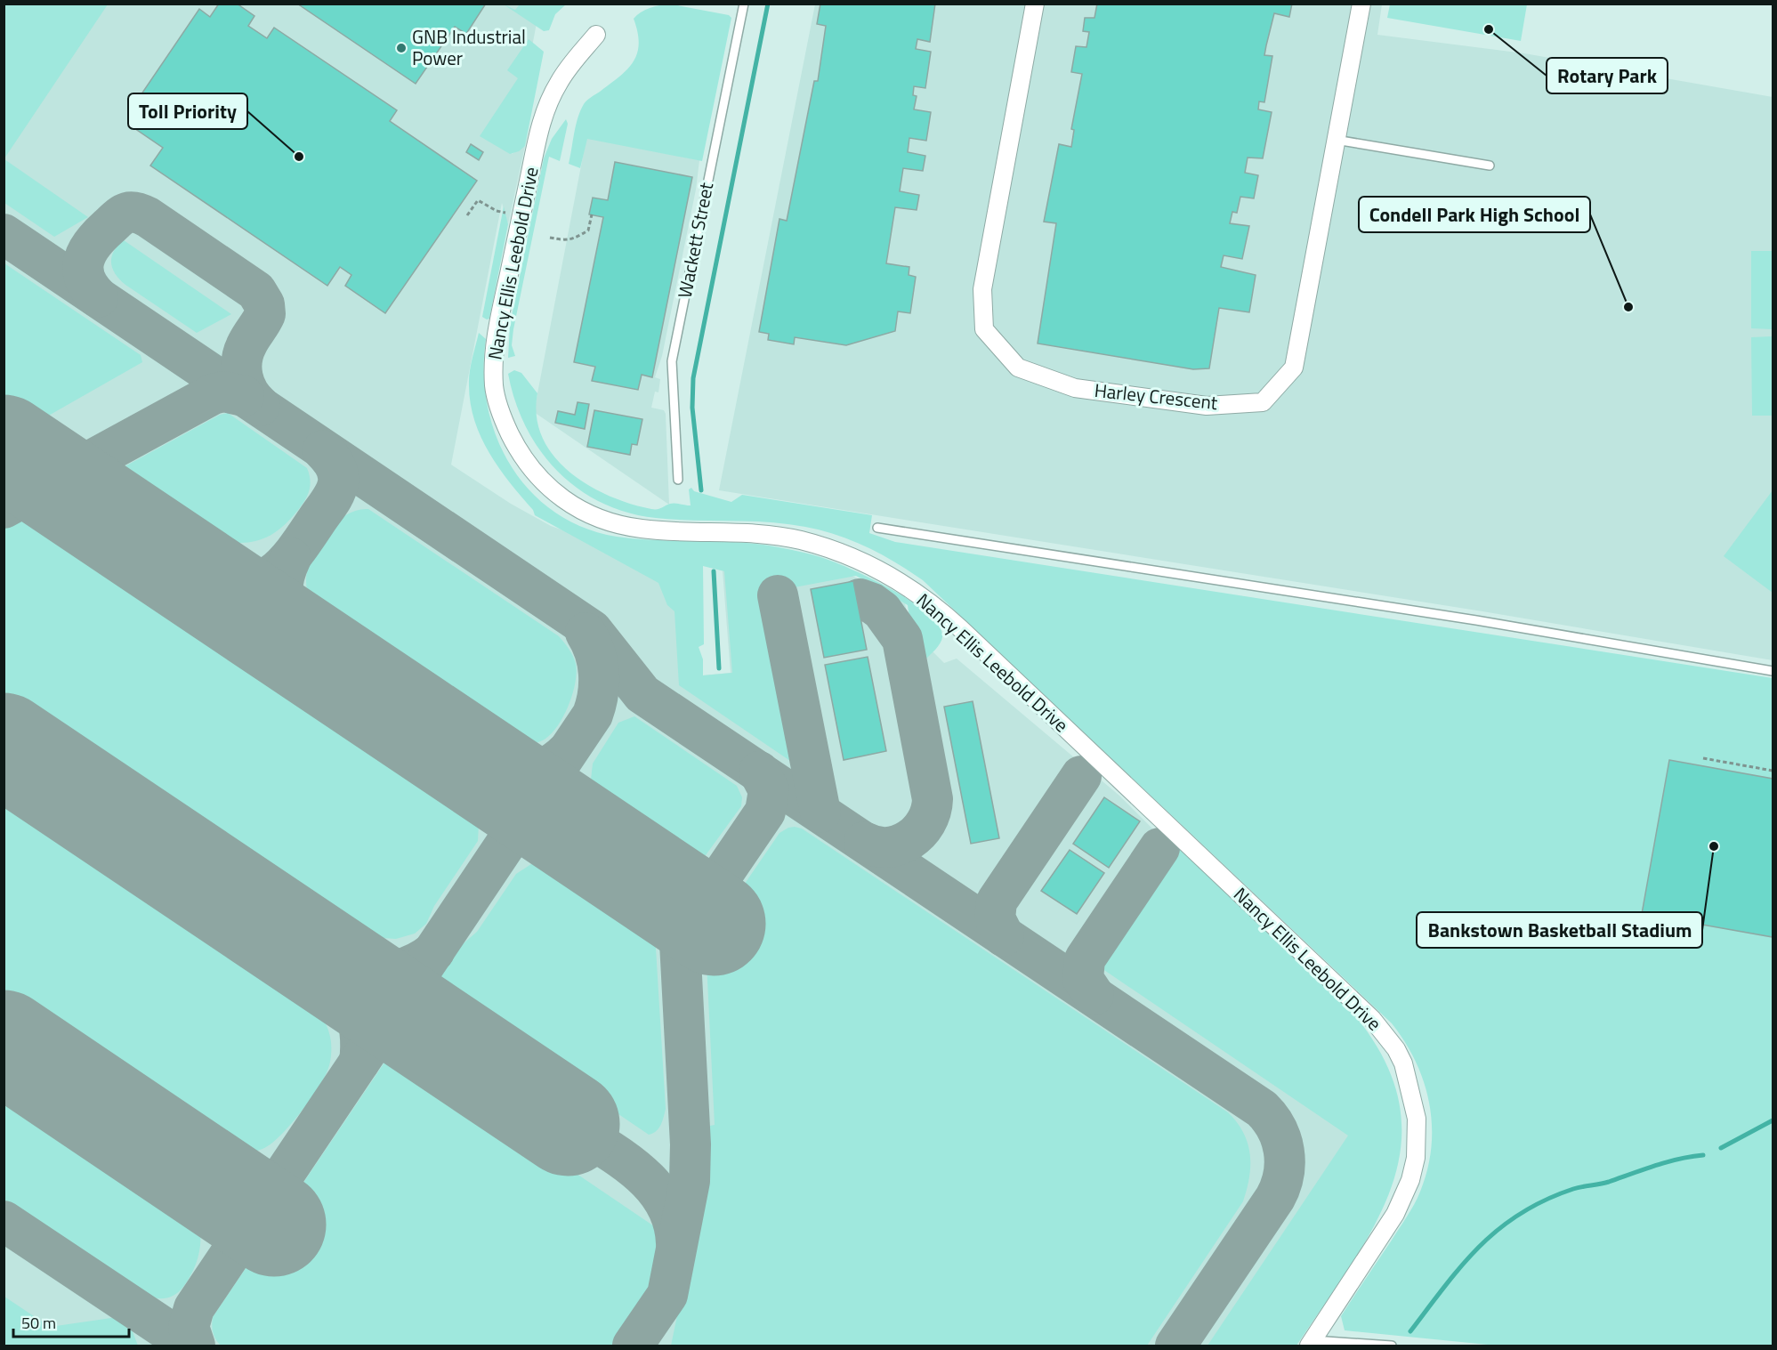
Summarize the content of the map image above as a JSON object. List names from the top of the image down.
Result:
{
  "streets": {
    "street": ["Nancy Ellis Leebold Drive", "Harley Crescent"],
    "lane": ["Wackett Street"]
  },
  "places": [
    "Rotary Park",
    "GNB Industrial Power",
    "Toll Priority",
    "Condell Park High School",
    "Bankstown Basketball Stadium"
  ],
  "scale_bar": "50 m"
}
